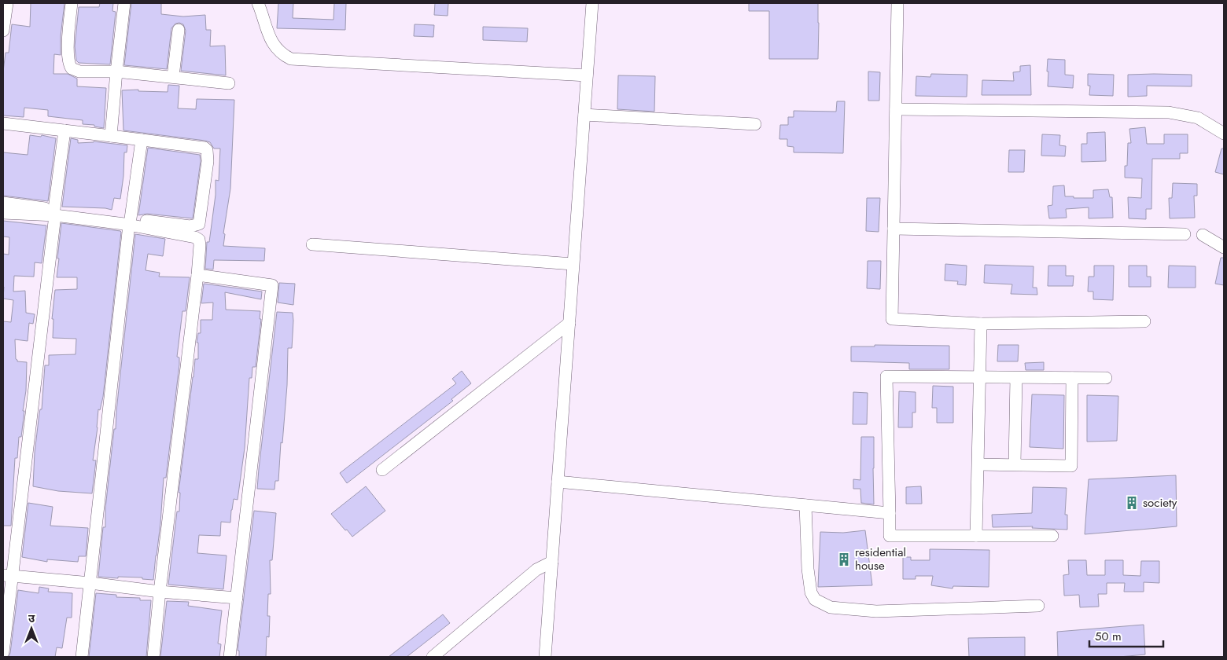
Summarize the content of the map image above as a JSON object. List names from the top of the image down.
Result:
{
  "places": {
    "building": ["society", "residential house"]
  },
  "scale_bar": "50 m",
  "north": "top"
}
